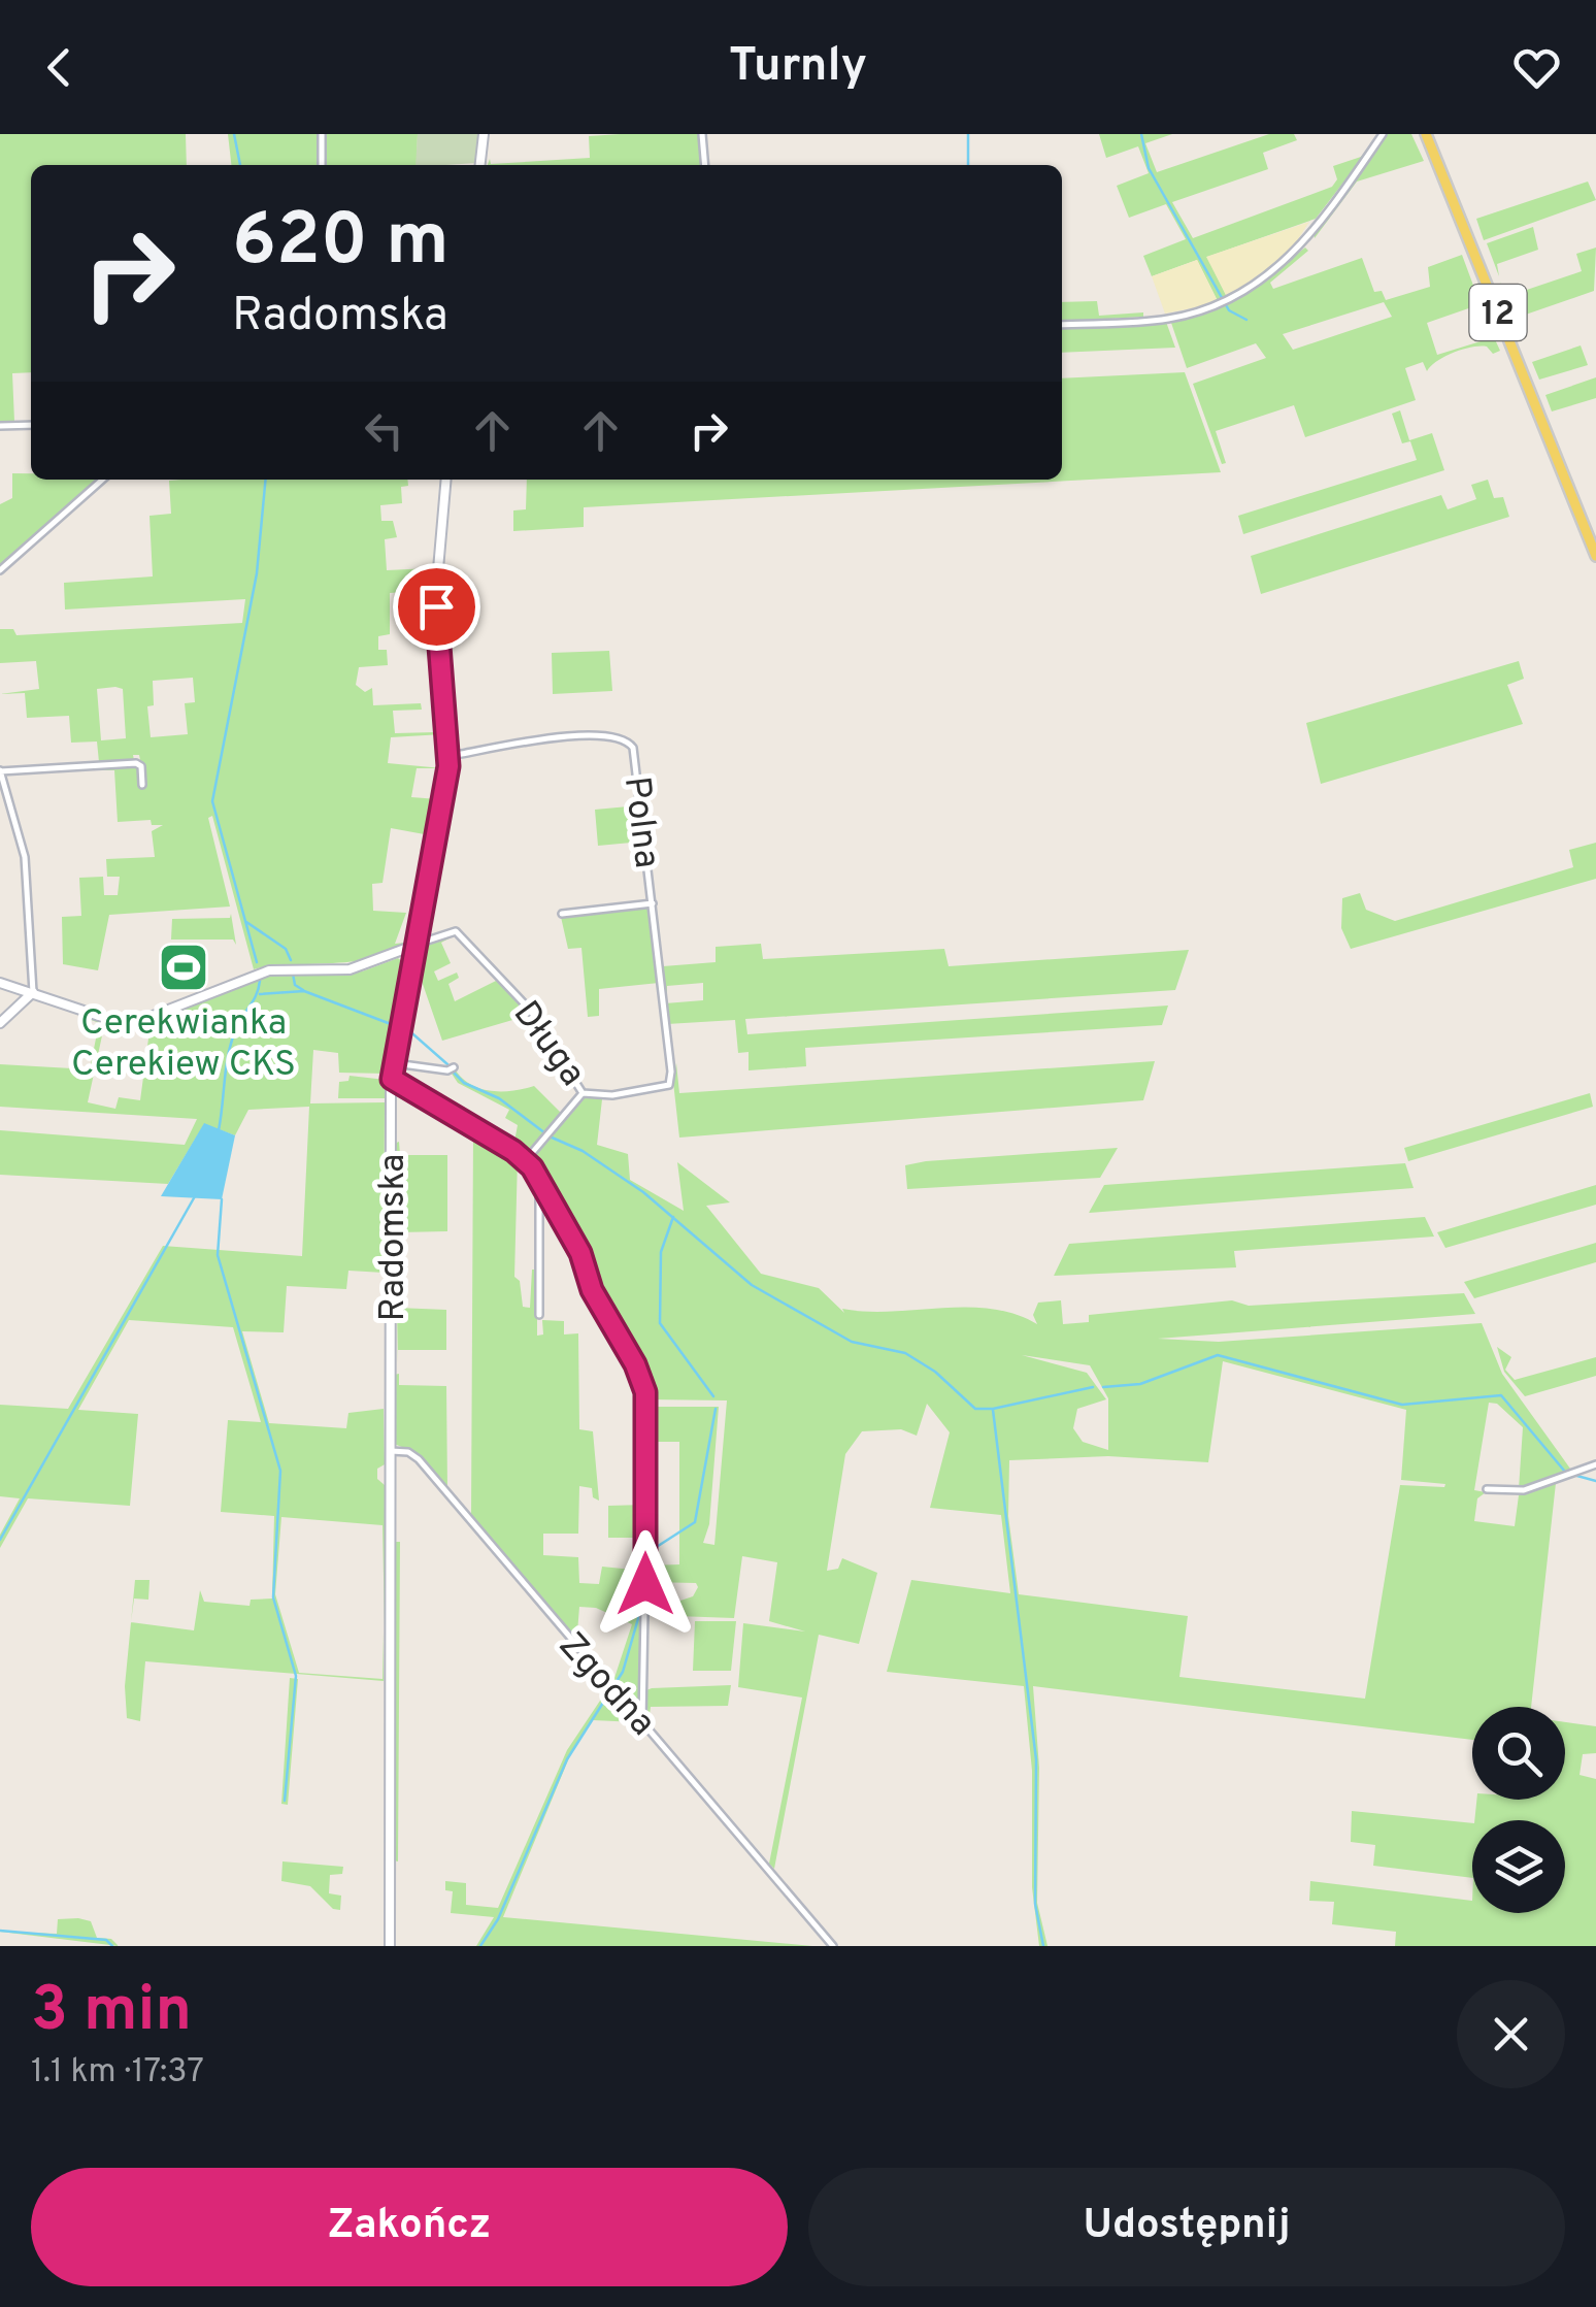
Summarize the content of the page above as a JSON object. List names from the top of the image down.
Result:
{
  "streets": {
    "main road": ["12"],
    "street": [
      "Polna",
      "Długa",
      "Radomska",
      "Zgodna"
    ]
  },
  "crossings": [
    ["Polna", "Długa"],
    ["Polna", "Radomska"],
    ["Długa", "Radomska"],
    ["Radomska", "Zgodna"]
  ],
  "places": {
    "sports": ["Cerekwianka Cerekiew CKS"]
  },
  "page": {
    "header": "Turnly",
    "turn": ["620 m", "Radomska"],
    "heading": ["3 min", "1.1 km · 17:37"],
    "buttons": ["Zakończ", "Udostępnij"]
  }
}
